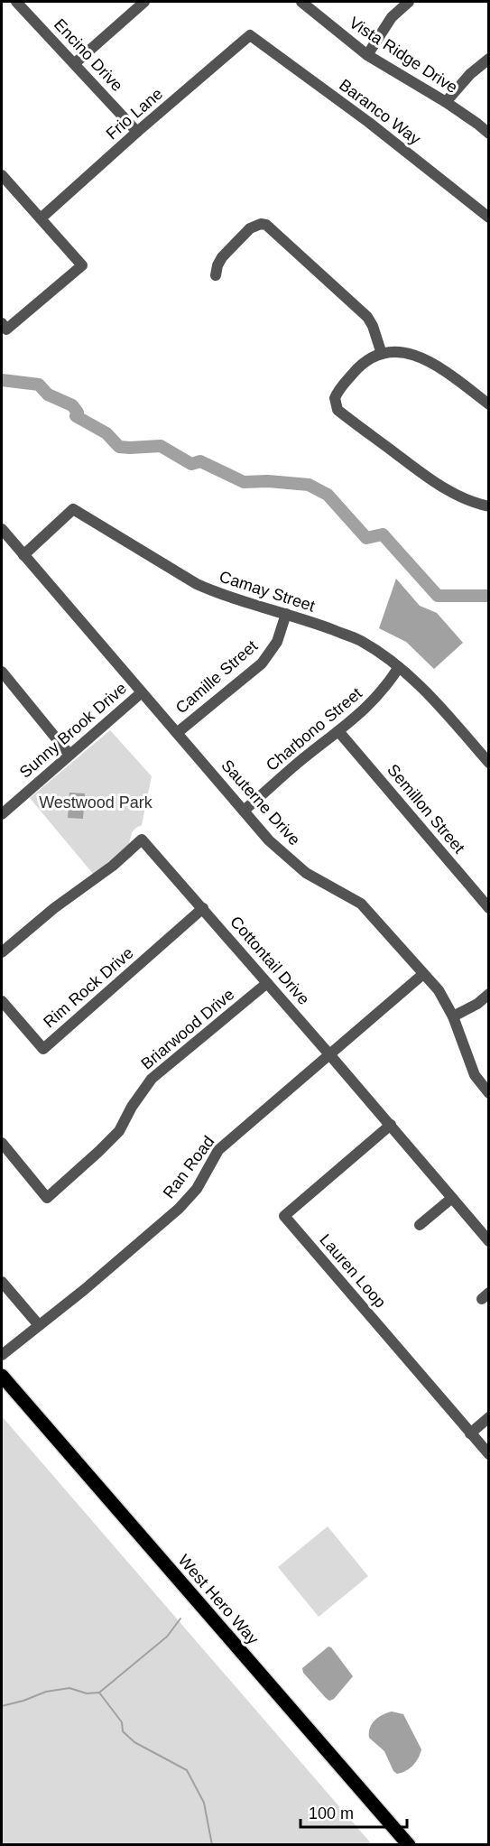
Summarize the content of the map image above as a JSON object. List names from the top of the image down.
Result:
{
  "streets": {
    "main road": ["West Hero Way"],
    "street": [
      "Encino Drive",
      "Vista Ridge Drive",
      "Baranco Way",
      "Frio Lane",
      "Camay Street",
      "Camille Street",
      "Charbono Street",
      "Sunny Brook Drive",
      "Sauterne Drive",
      "Semillon Street",
      "Cottontail Drive",
      "Rim Rock Drive",
      "Briarwood Drive",
      "Ran Road",
      "Lauren Loop"
    ]
  },
  "crossings": [
    ["Encino Drive", "Frio Lane"],
    ["Baranco Way", "Frio Lane"],
    ["Camay Street", "Camille Street"],
    ["Camay Street", "Charbono Street"],
    ["Camay Street", "Sauterne Drive"],
    ["Camille Street", "Sauterne Drive"],
    ["Charbono Street", "Sauterne Drive"],
    ["Charbono Street", "Semillon Street"],
    ["Sunny Brook Drive", "Sauterne Drive"],
    ["Sauterne Drive", "Ran Road"],
    ["Cottontail Drive", "Rim Rock Drive"],
    ["Cottontail Drive", "Briarwood Drive"],
    ["Cottontail Drive", "Ran Road"],
    ["Cottontail Drive", "Lauren Loop"]
  ],
  "parks": ["Westwood Park"],
  "scale_bar": "100 m"
}
